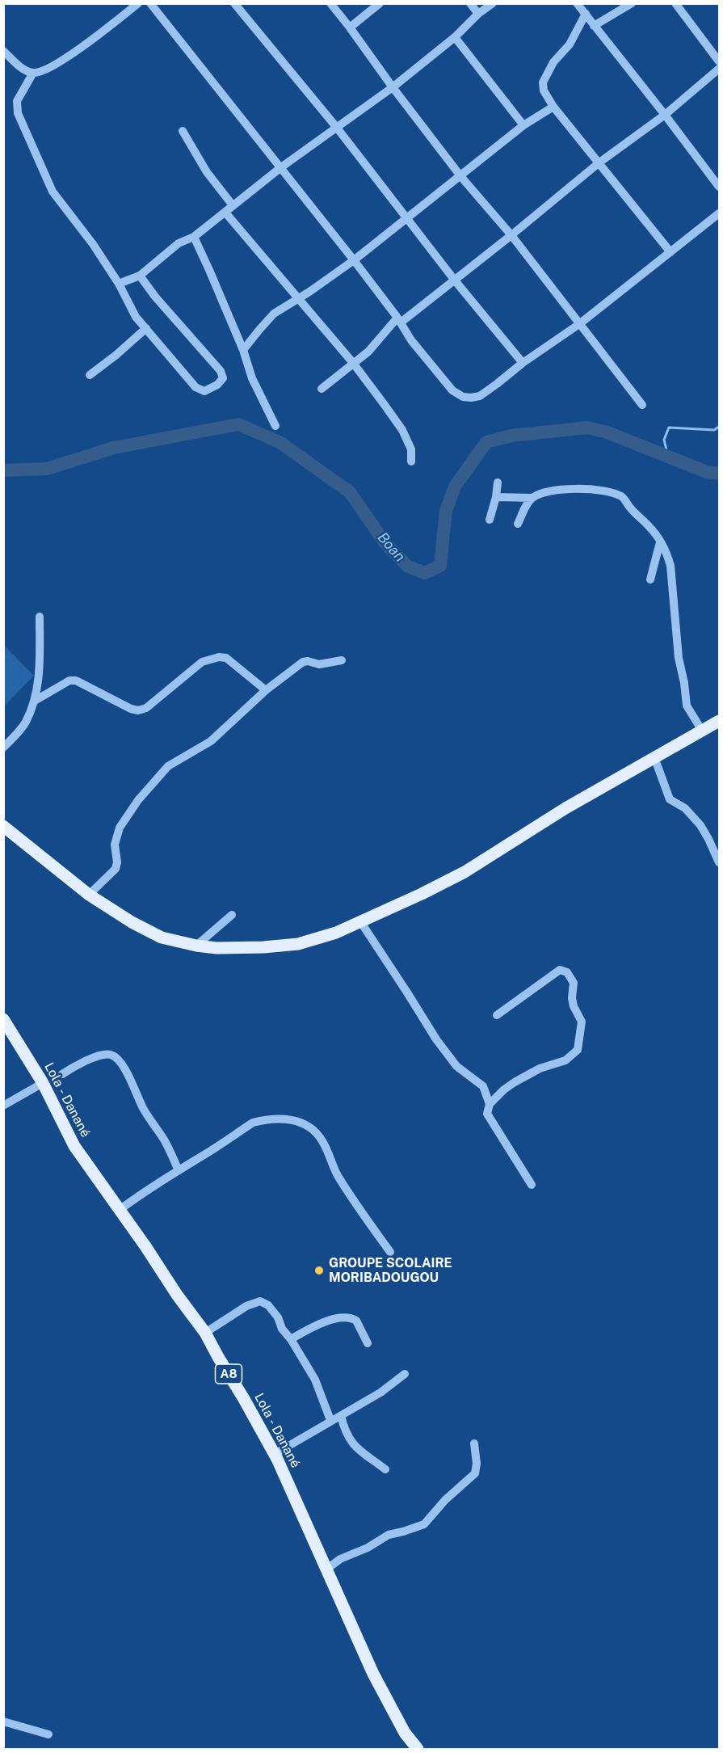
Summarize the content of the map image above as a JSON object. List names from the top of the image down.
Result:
{
  "streets": {
    "main road": ["Lola - Danané", "A8"]
  },
  "water": ["Boan"],
  "places": ["GROUPE SCOLAIRE MORIBADOUGOU"]
}
